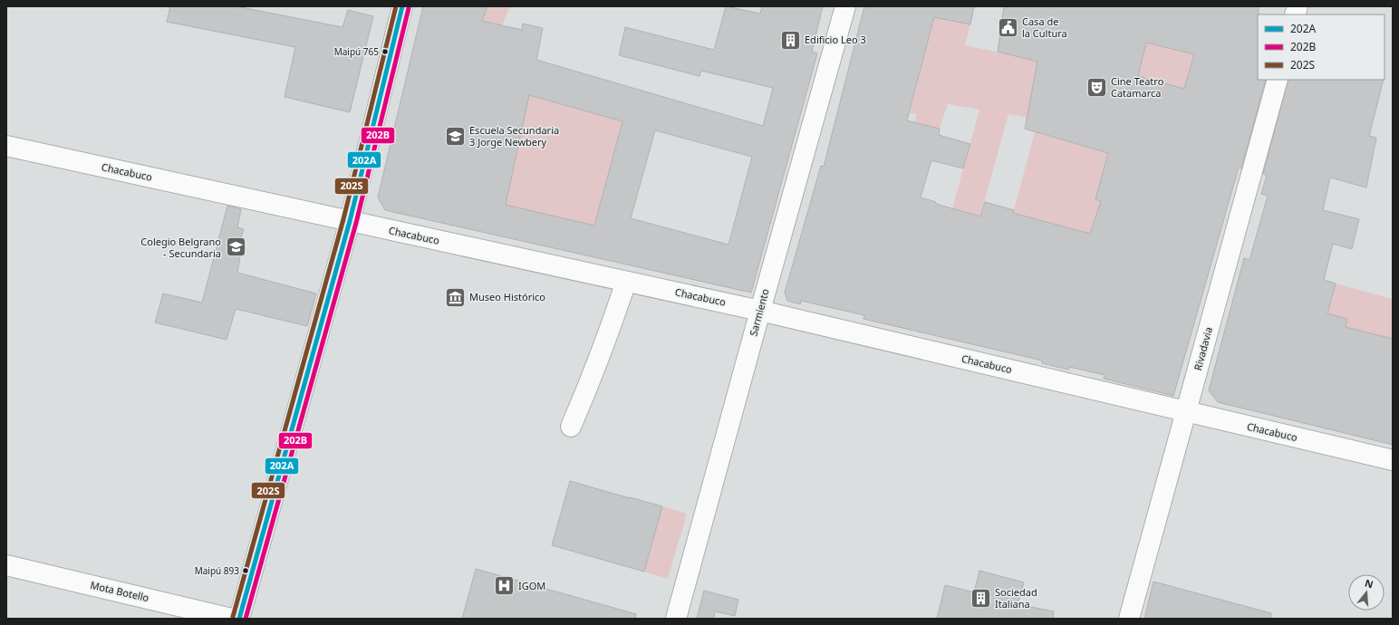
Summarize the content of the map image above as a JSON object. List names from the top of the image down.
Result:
{
  "streets": {
    "street": [
      "Chacabuco",
      "Sarmiento",
      "Rivadavia",
      "Mota Botello"
    ]
  },
  "crossings": [
    ["Chacabuco", "Sarmiento"],
    ["Chacabuco", "Rivadavia"]
  ],
  "places": {
    "public building": ["Casa de la Cultura"],
    "building": ["Edificio Leo 3", "Sociedad Italiana"],
    "other": ["Maipú 765", "Maipú 893"],
    "theatre": ["Cine Teatro Catamarca"],
    "school or university": ["Escuela Secundaria 3 Jorge Newbery", "Colegio Belgrano - Secundaria"],
    "museum": ["Museo Histórico"],
    "hospital": ["IGOM"]
  },
  "lines": ["transit line 202A", "transit line 202S", "transit line 202B"],
  "legend": ["202A", "202B", "202S"],
  "north": "top"
}
